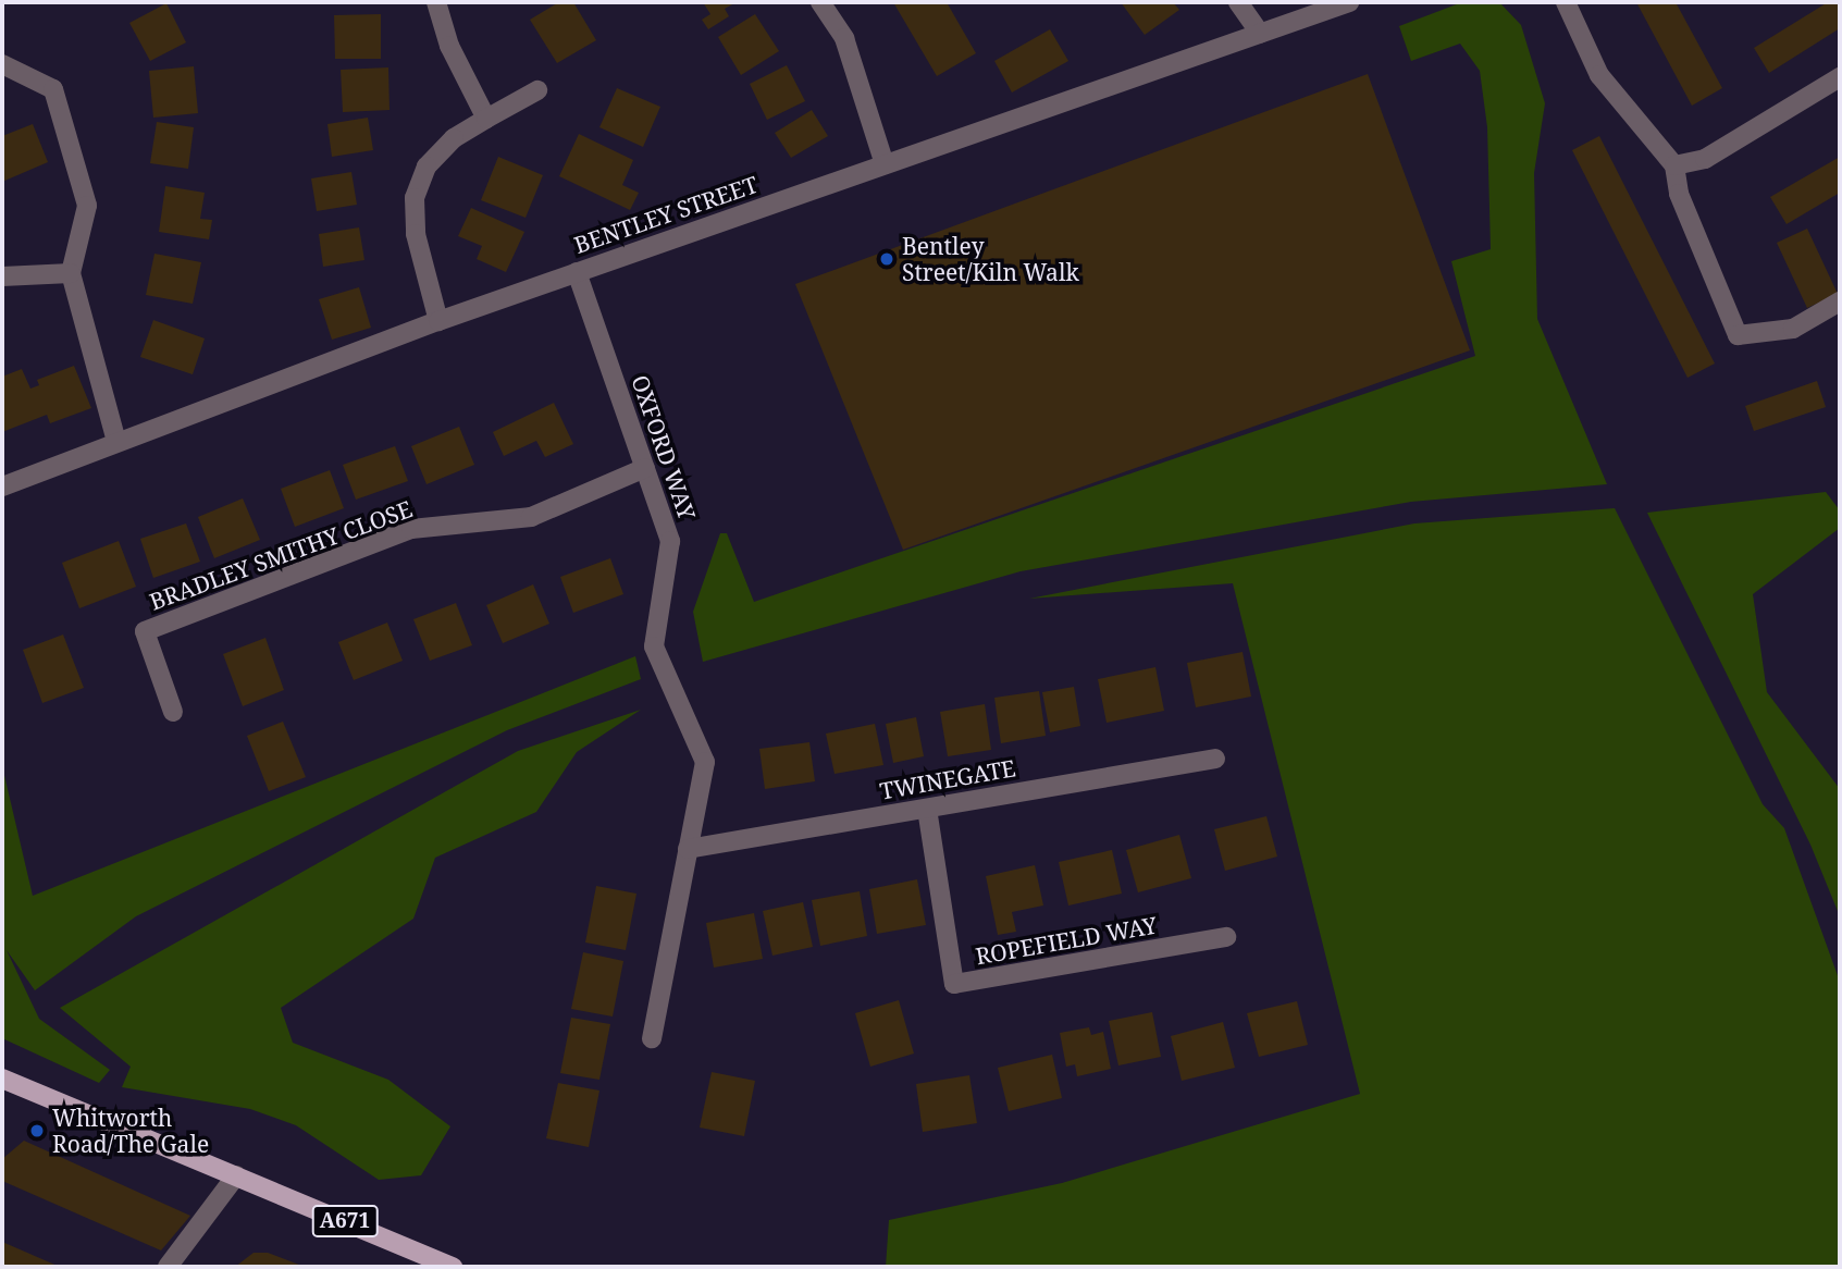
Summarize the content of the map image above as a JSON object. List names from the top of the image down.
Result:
{
  "streets": {
    "main road": ["A671"],
    "street": [
      "BENTLEY STREET",
      "OXFORD WAY",
      "BRADLEY SMITHY CLOSE",
      "TWINEGATE",
      "ROPEFIELD WAY"
    ]
  },
  "crossings": [
    ["BENTLEY STREET", "OXFORD WAY"],
    ["OXFORD WAY", "BRADLEY SMITHY CLOSE"],
    ["OXFORD WAY", "TWINEGATE"],
    ["TWINEGATE", "ROPEFIELD WAY"]
  ],
  "places": ["Bentley Street/Kiln Walk", "Whitworth Road/The Gale"]
}
